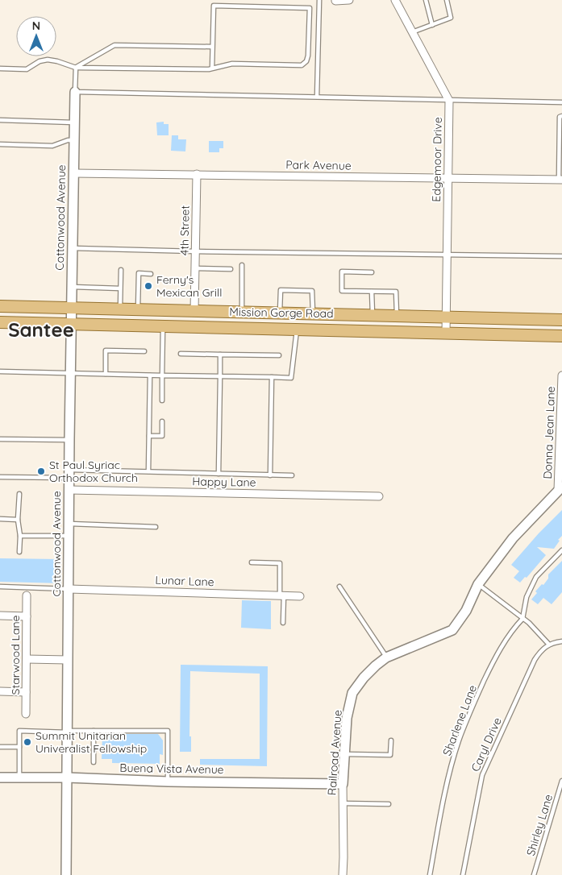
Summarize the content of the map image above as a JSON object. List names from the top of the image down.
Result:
{
  "streets": {
    "main road": ["Mission Gorge Road"],
    "street": [
      "Edgemoor Drive",
      "Park Avenue",
      "Cottonwood Avenue",
      "4th Street",
      "Donna Jean Lane",
      "Happy Lane",
      "Lunar Lane",
      "Starwood Lane",
      "Railroad Avenue",
      "Buena Vista Avenue"
    ],
    "lane": ["Sharlene Lane", "Caryl Drive", "Shirley Lane"]
  },
  "crossings": [
    ["Edgemoor Drive", "Park Avenue"],
    ["Edgemoor Drive", "Mission Gorge Road"],
    ["Park Avenue", "Cottonwood Avenue"],
    ["Park Avenue", "4th Street"],
    ["Cottonwood Avenue", "Mission Gorge Road"],
    ["Cottonwood Avenue", "Happy Lane"],
    ["Cottonwood Avenue", "Lunar Lane"],
    ["Cottonwood Avenue", "Buena Vista Avenue"],
    ["4th Street", "Mission Gorge Road"],
    ["Donna Jean Lane", "Railroad Avenue"],
    ["Railroad Avenue", "Buena Vista Avenue"]
  ],
  "districts": ["Santee"],
  "places": ["Ferny's Mexican Grill", "St Paul Syriac Orthodox Church", "Summit Unitarian Univeralist Fellowship"],
  "north": "top"
}
